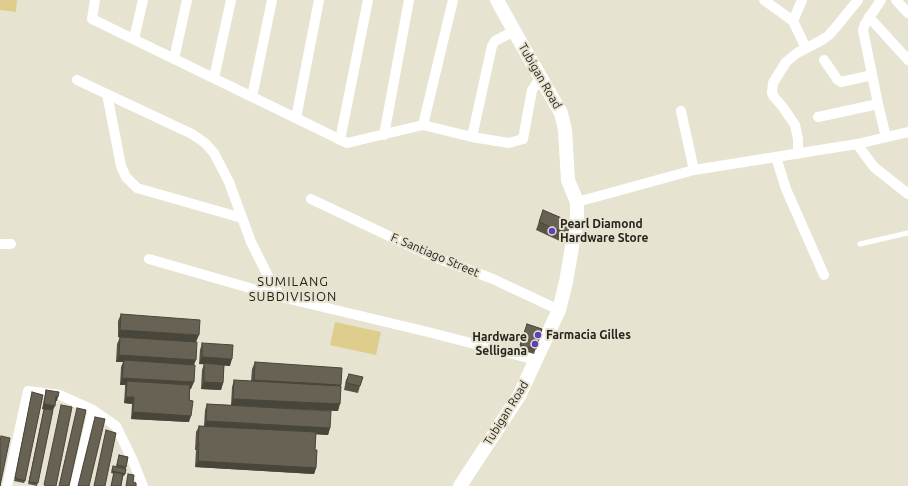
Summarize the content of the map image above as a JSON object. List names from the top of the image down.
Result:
{
  "streets": {
    "street": ["Tubigan Road", "F. Santiago Street"]
  },
  "crossings": [
    ["Tubigan Road", "F. Santiago Street"]
  ],
  "districts": ["SUMILANG SUBDIVISION"],
  "places": ["Pearl Diamond Hardware Store", "Farmacia Gilles", "Hardware Selligana"]
}
